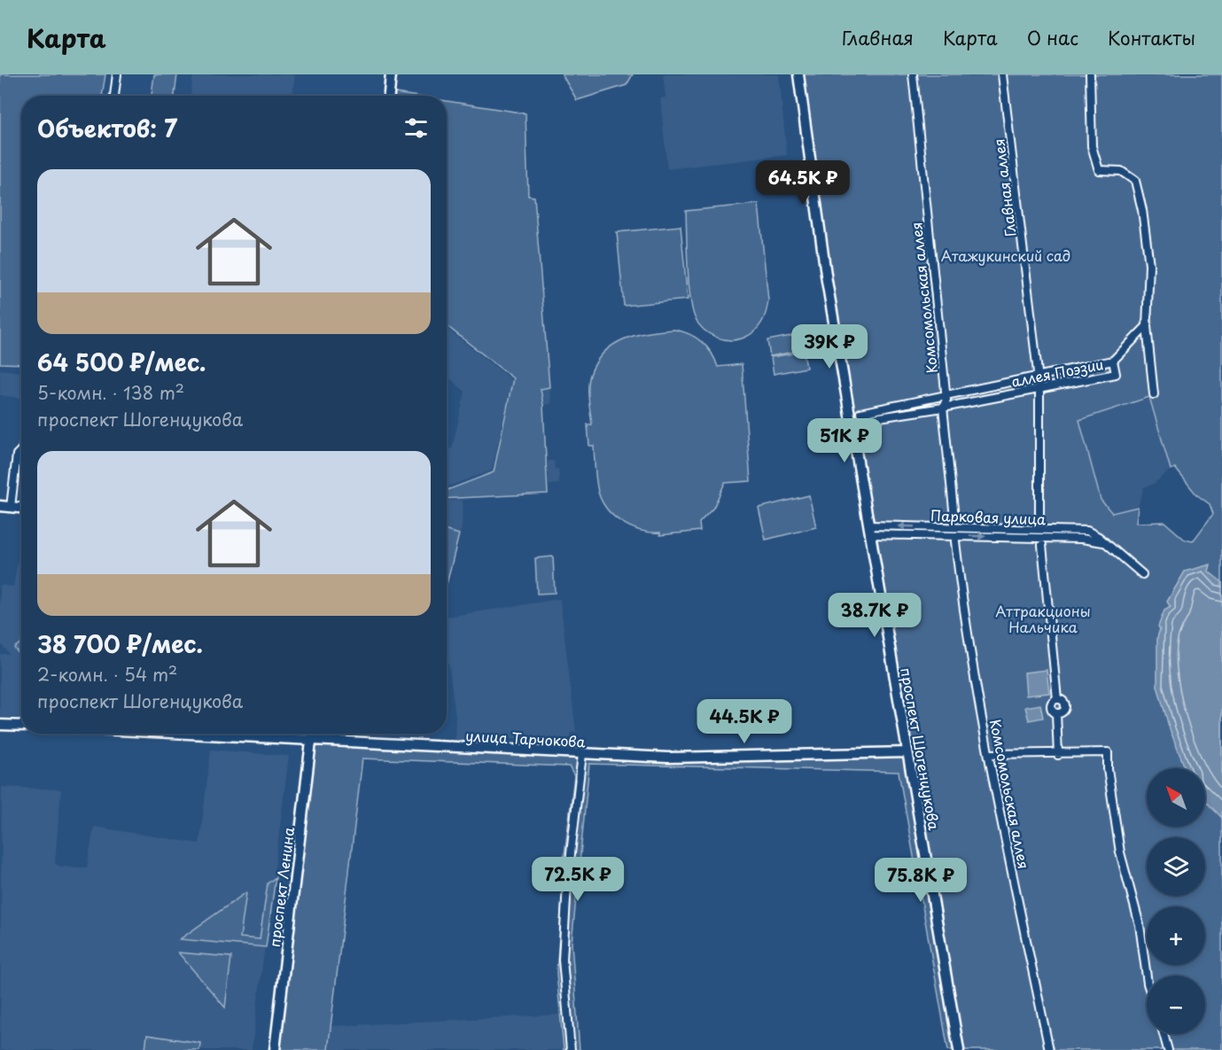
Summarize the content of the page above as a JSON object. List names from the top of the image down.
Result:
{
  "streets": {
    "street": [
      "Главная аллея",
      "Комсомольская аллея",
      "аллея Поэзии",
      "Парковая улица",
      "улица Тарчокова",
      "проспект Шогенцукова",
      "проспект Ленина"
    ]
  },
  "crossings": [
    ["Главная аллея", "аллея Поэзии"],
    ["Комсомольская аллея", "аллея Поэзии"],
    ["Парковая улица", "проспект Шогенцукова"],
    ["улица Тарчокова", "проспект Шогенцукова"],
    ["улица Тарчокова", "проспект Ленина"]
  ],
  "parks": ["Атажукинский сад", "Аттракционы Нальчика"],
  "north": "top left",
  "page": {
    "header": "Карта",
    "nav": [
      "Главная",
      "Карта",
      "О нас",
      "Контакты"
    ],
    "heading": "Объектов: 7",
    "list": [
      {
        "name": "64 500 ₽/мес.",
        "note": "5-комн. · 138 m² · проспект Шогенцукова"
      },
      {
        "name": "38 700 ₽/мес.",
        "note": "2-комн. · 54 m² · проспект Шогенцукова"
      }
    ],
    "price": [
      "64.5K ₽",
      "39K ₽",
      "51K ₽",
      "38.7K ₽",
      "44.5K ₽",
      "72.5K ₽",
      "75.8K ₽"
    ],
    "map_buttons": ["+", "−"]
  }
}
